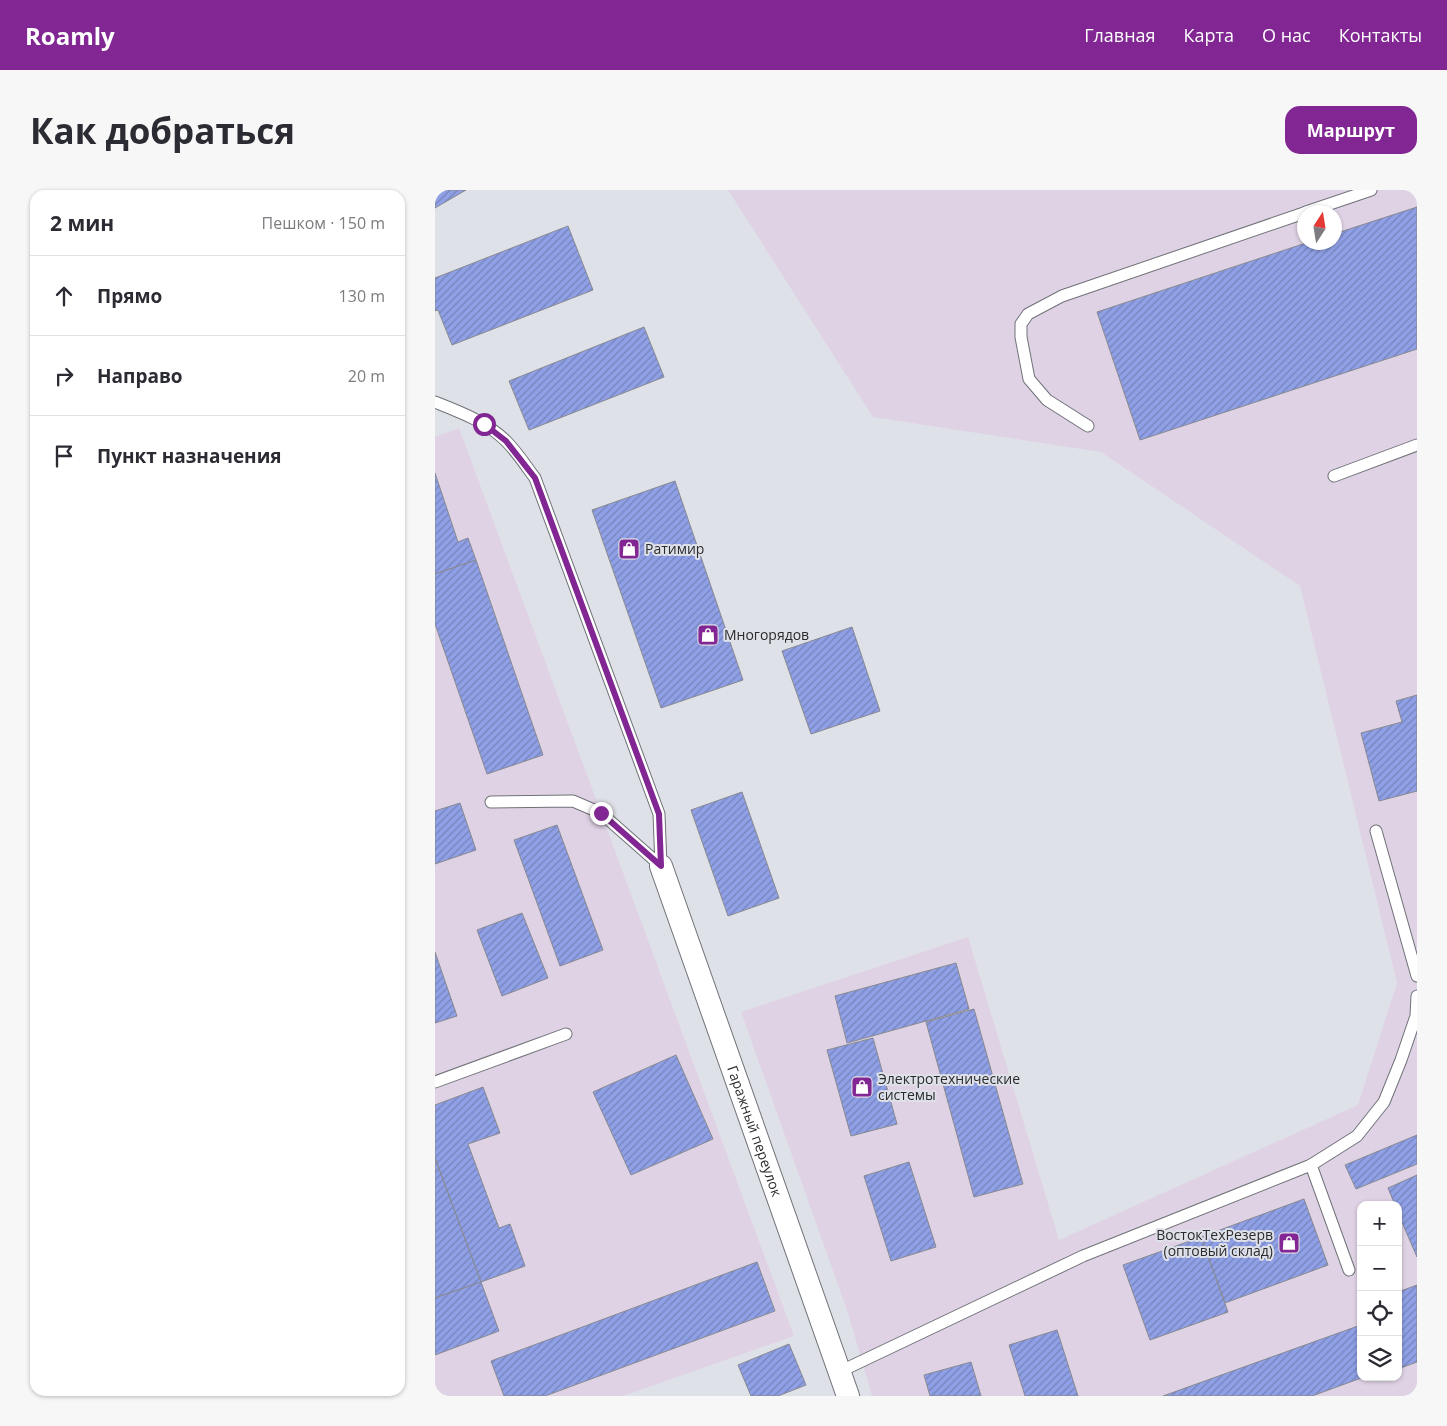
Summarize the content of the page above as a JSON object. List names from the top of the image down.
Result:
{
  "streets": {
    "street": ["Гаражный переулок"]
  },
  "places": {
    "shop": [
      "Ратимир",
      "Многорядов",
      "Электротехнические системы",
      "ВостокТехРезерв (оптовый склад)"
    ]
  },
  "north": "top",
  "page": {
    "header": "Roamly",
    "nav": [
      "Главная",
      "Карта",
      "О нас",
      "Контакты"
    ],
    "buttons": "Маршрут",
    "title": "Как добраться",
    "heading": ["2 мин", "Пешком · 150 m"],
    "list": [
      ["Прямо", "130 m"],
      ["Направо", "20 m"],
      "Пункт назначения"
    ],
    "map_buttons": ["+", "−"]
  }
}
